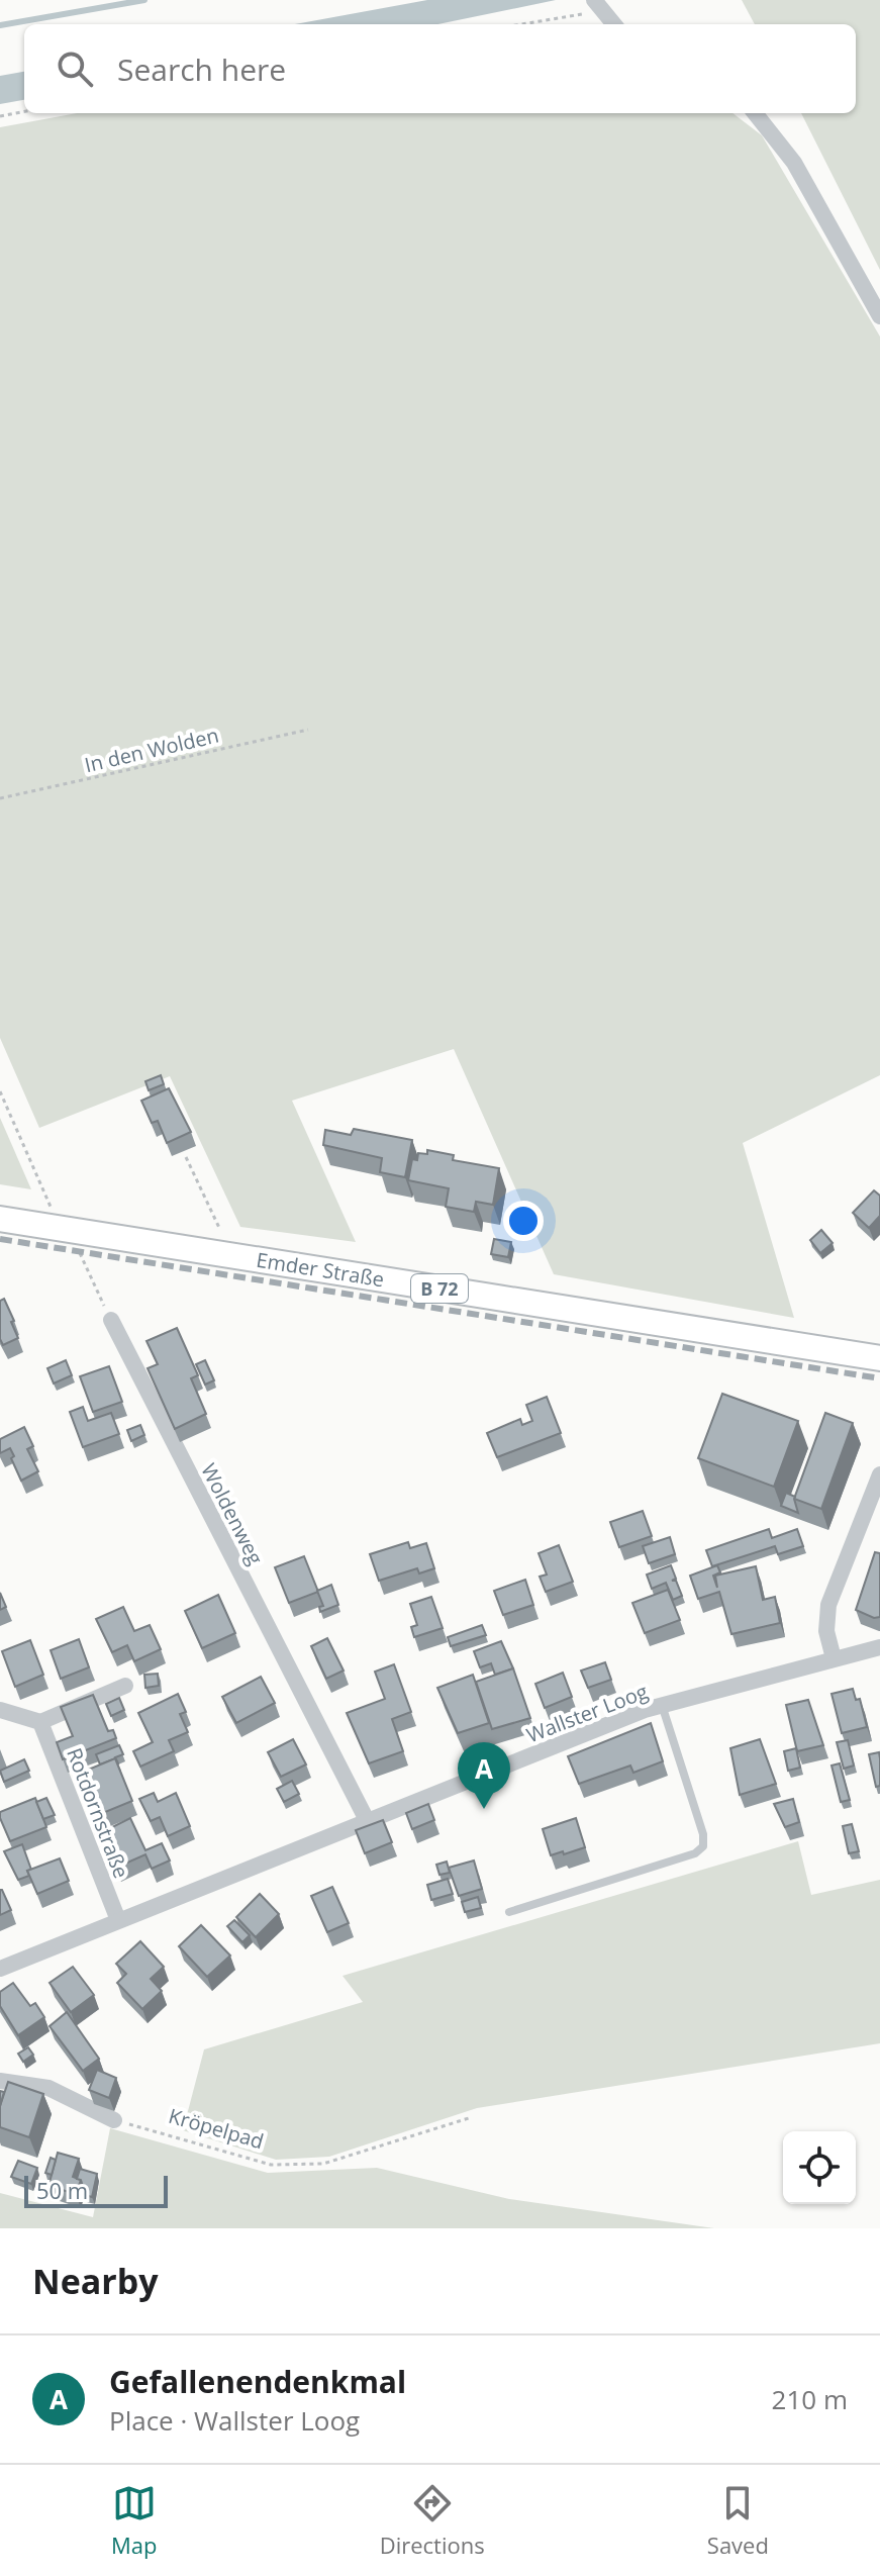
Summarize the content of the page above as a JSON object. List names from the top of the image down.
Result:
{
  "streets": {
    "main road": ["Emder Straße", "B 72"],
    "street": ["Woldenweg", "Wallster Loog", "Rotdornstraße"],
    "path": ["In den Wolden", "Kröpelpad"]
  },
  "crossings": [
    ["Woldenweg", "Wallster Loog"],
    ["Wallster Loog", "Rotdornstraße"]
  ],
  "scale_bar": "50 m",
  "page": {
    "search": "Search here",
    "pins": "A",
    "scale": "50 m",
    "heading": "Nearby",
    "list": [
      {
        "mark": "A",
        "name": "Gefallenendenkmal",
        "note": "Place · Wallster Loog",
        "value": "210 m"
      }
    ],
    "nav": ["Map", "Directions", "Saved"]
  }
}
